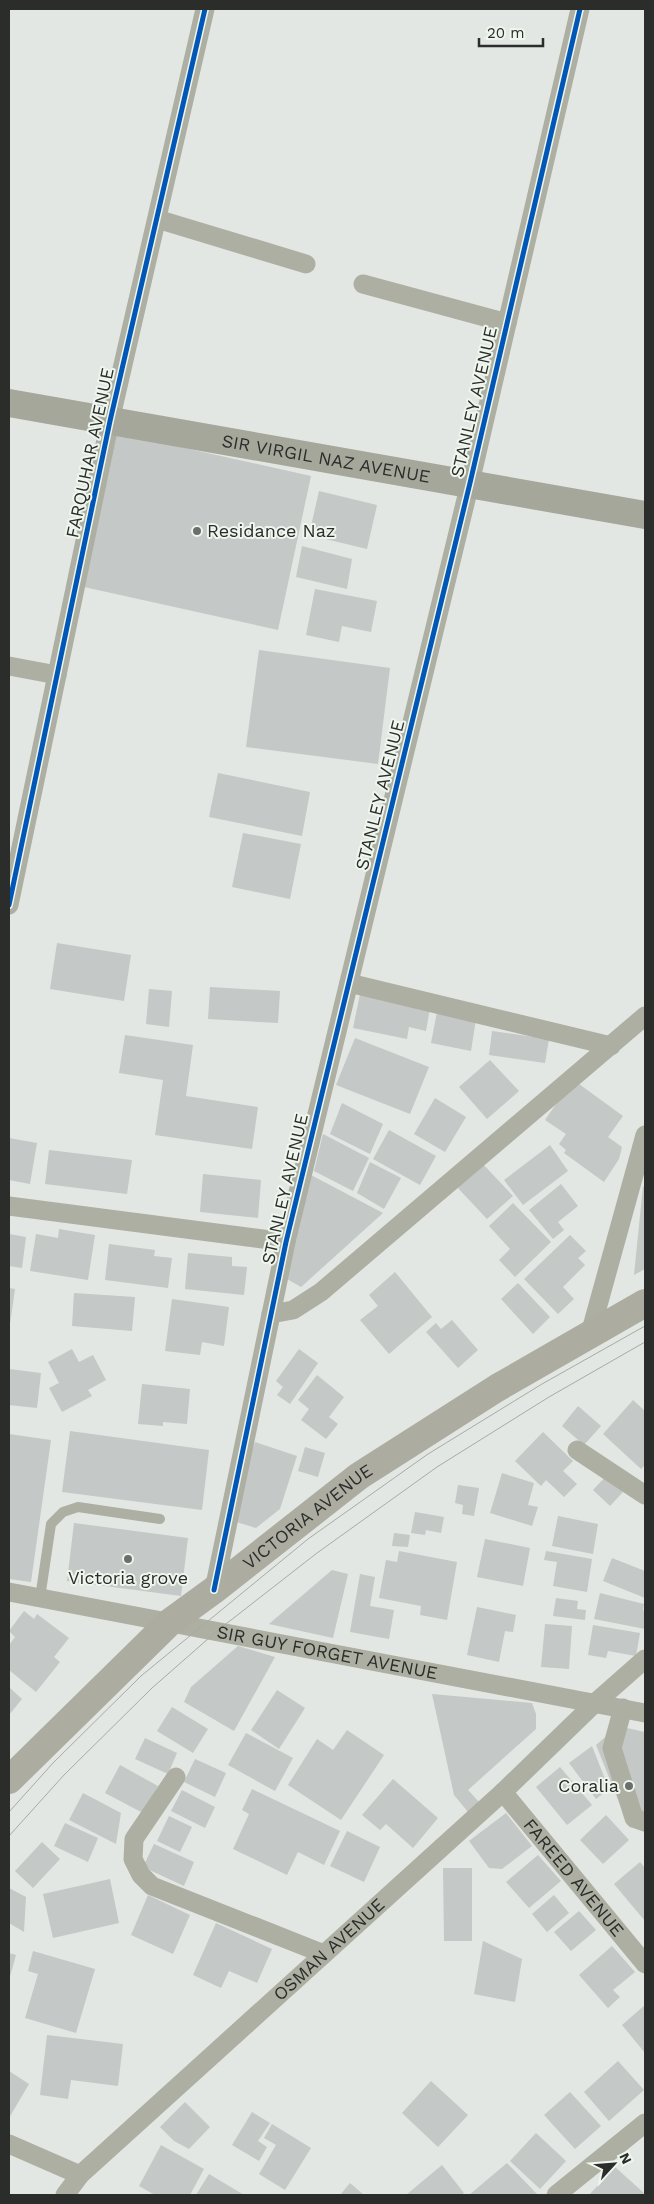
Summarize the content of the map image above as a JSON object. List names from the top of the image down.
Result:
{
  "streets": {
    "main road": ["SIR VIRGIL NAZ AVENUE", "VICTORIA AVENUE"],
    "street": [
      "STANLEY AVENUE",
      "FARQUHAR AVENUE",
      "SIR GUY FORGET AVENUE",
      "FAREED AVENUE",
      "OSMAN AVENUE"
    ]
  },
  "crossings": [
    ["STANLEY AVENUE", "SIR VIRGIL NAZ AVENUE"],
    ["STANLEY AVENUE", "VICTORIA AVENUE"],
    ["FARQUHAR AVENUE", "SIR VIRGIL NAZ AVENUE"],
    ["VICTORIA AVENUE", "SIR GUY FORGET AVENUE"],
    ["SIR GUY FORGET AVENUE", "OSMAN AVENUE"],
    ["FAREED AVENUE", "OSMAN AVENUE"]
  ],
  "places": ["Residance Naz", "Victoria grove", "Coralia"],
  "scale_bar": "20 m",
  "north": "top right"
}
